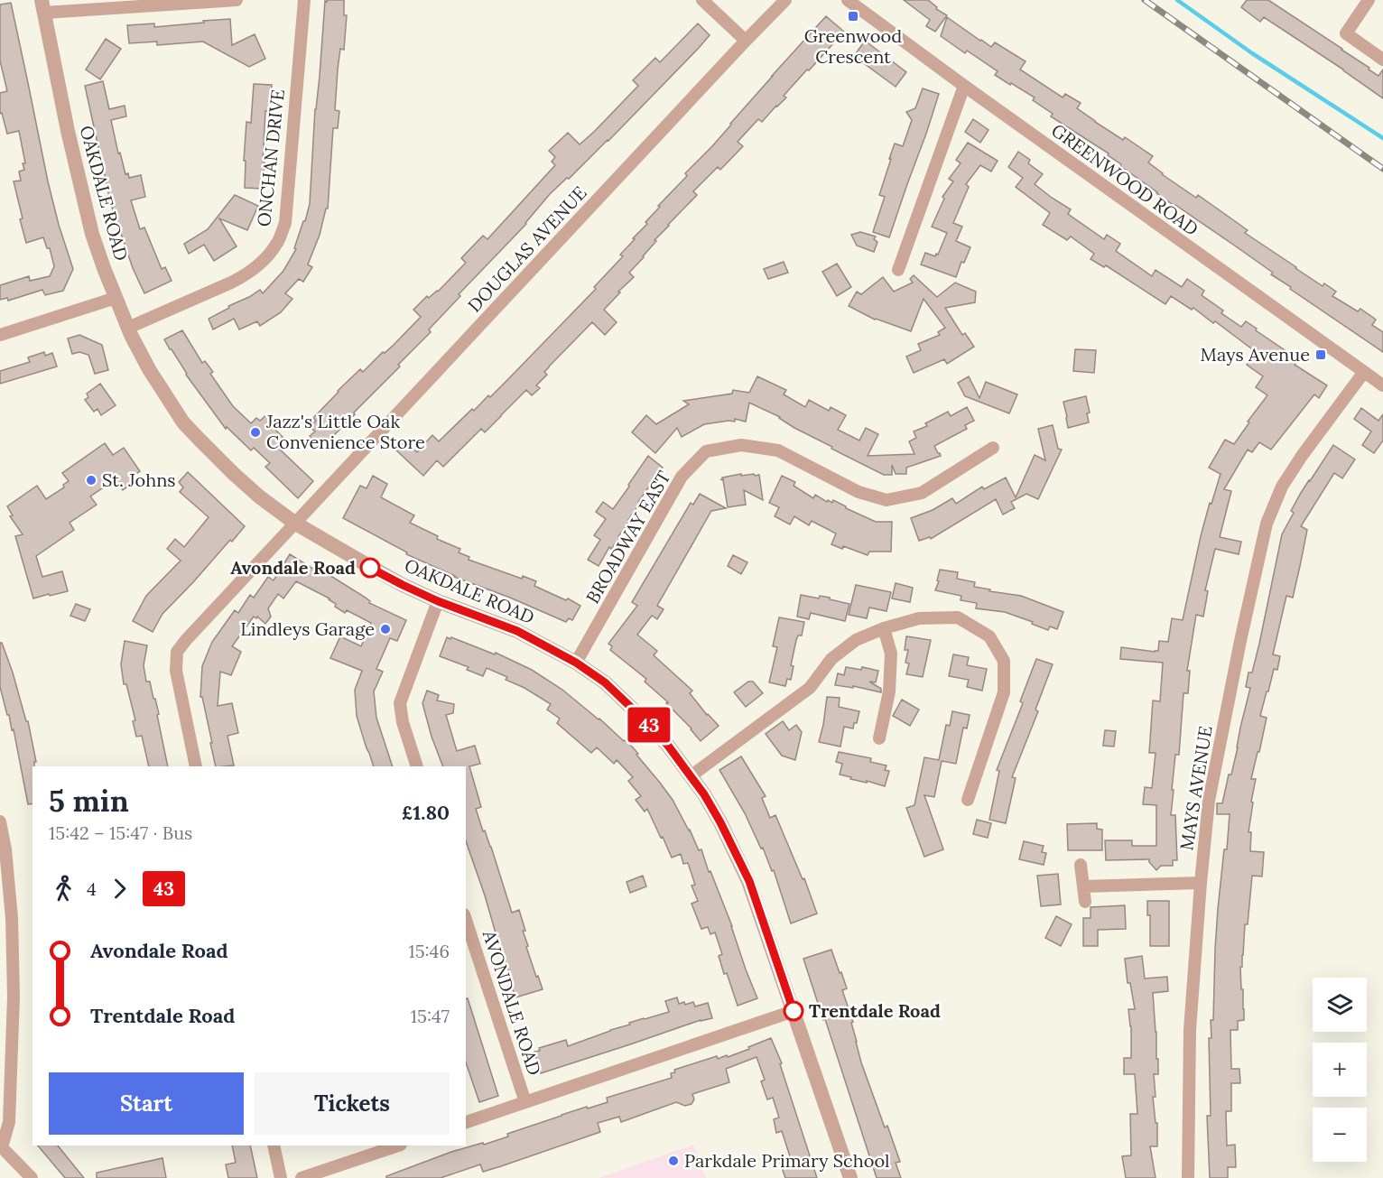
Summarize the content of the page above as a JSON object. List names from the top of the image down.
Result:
{
  "streets": {
    "street": [
      "ONCHAN DRIVE",
      "GREENWOOD ROAD",
      "OAKDALE ROAD",
      "DOUGLAS AVENUE",
      "BROADWAY EAST",
      "MAYS AVENUE",
      "AVONDALE ROAD"
    ]
  },
  "crossings": [
    ["ONCHAN DRIVE", "OAKDALE ROAD"],
    ["GREENWOOD ROAD", "MAYS AVENUE"],
    ["OAKDALE ROAD", "DOUGLAS AVENUE"],
    ["OAKDALE ROAD", "BROADWAY EAST"]
  ],
  "places": {
    "transit": ["Greenwood Crescent", "Mays Avenue"],
    "other": [
      "Jazz's Little Oak Convenience Store",
      "St. Johns",
      "Avondale Road",
      "Lindleys Garage",
      "Trentdale Road",
      "Parkdale Primary School"
    ]
  },
  "lines": ["bus line 43"],
  "page": {
    "on_map": "43",
    "heading": ["5 min", "15:42 – 15:47 · Bus", "£1.80"],
    "legs": ["4", "43"],
    "list": [
      {
        "name": "Avondale Road",
        "value": "15:46"
      },
      {
        "name": "Trentdale Road",
        "value": "15:47"
      }
    ],
    "map_buttons": ["+", "−"],
    "buttons": ["Start", "Tickets"]
  }
}
